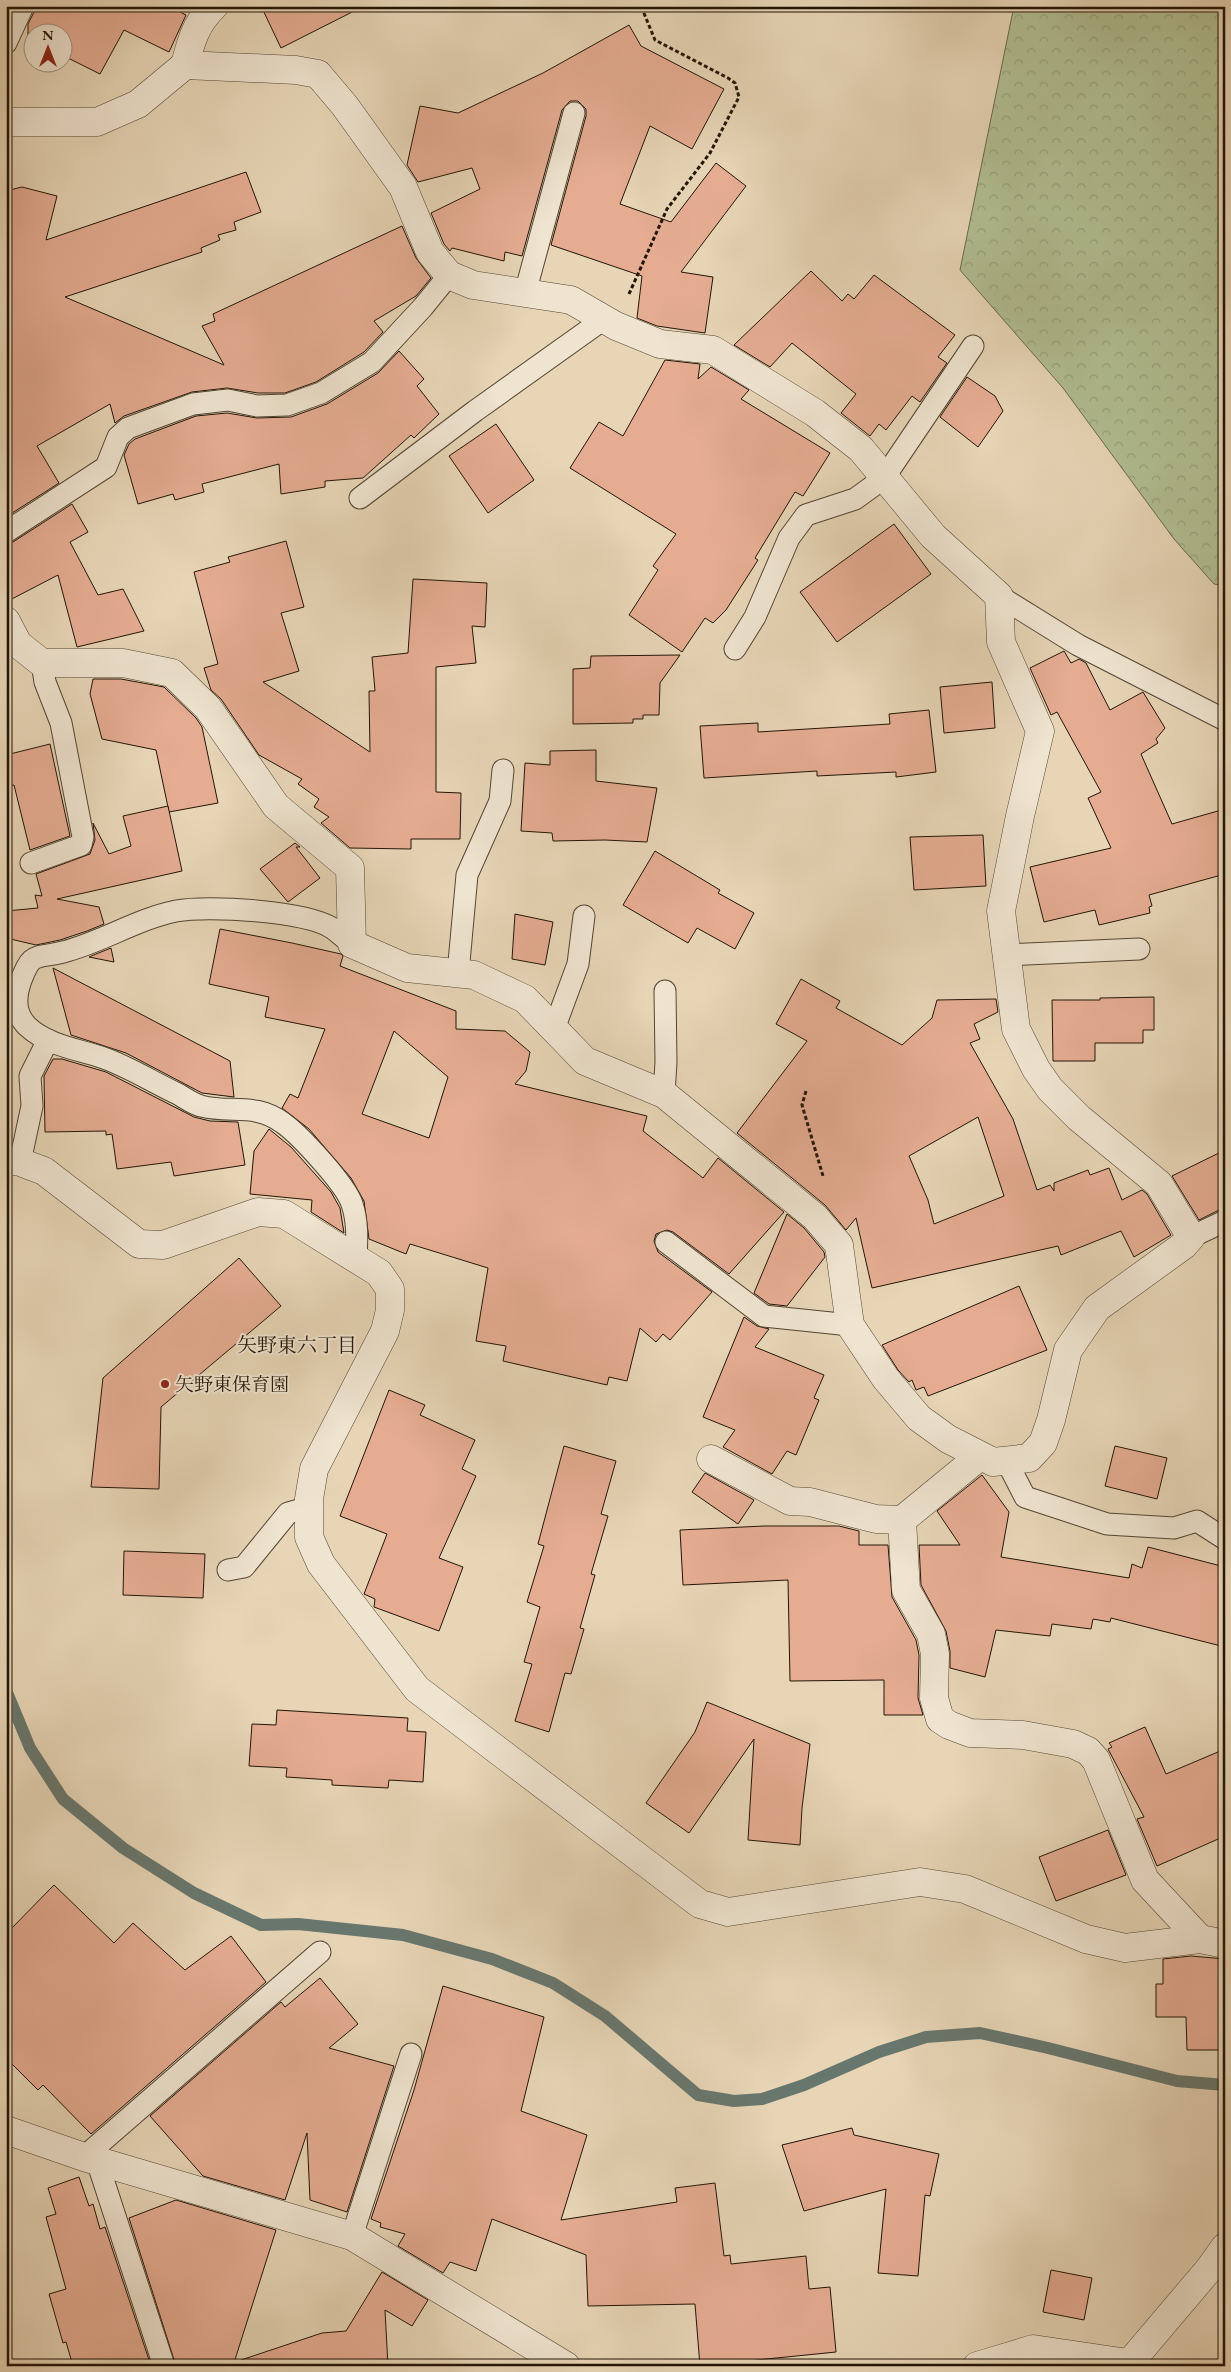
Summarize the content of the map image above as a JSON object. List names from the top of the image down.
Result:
{
  "districts": ["矢野東六丁目"],
  "places": ["矢野東保育園"],
  "north": "top"
}
